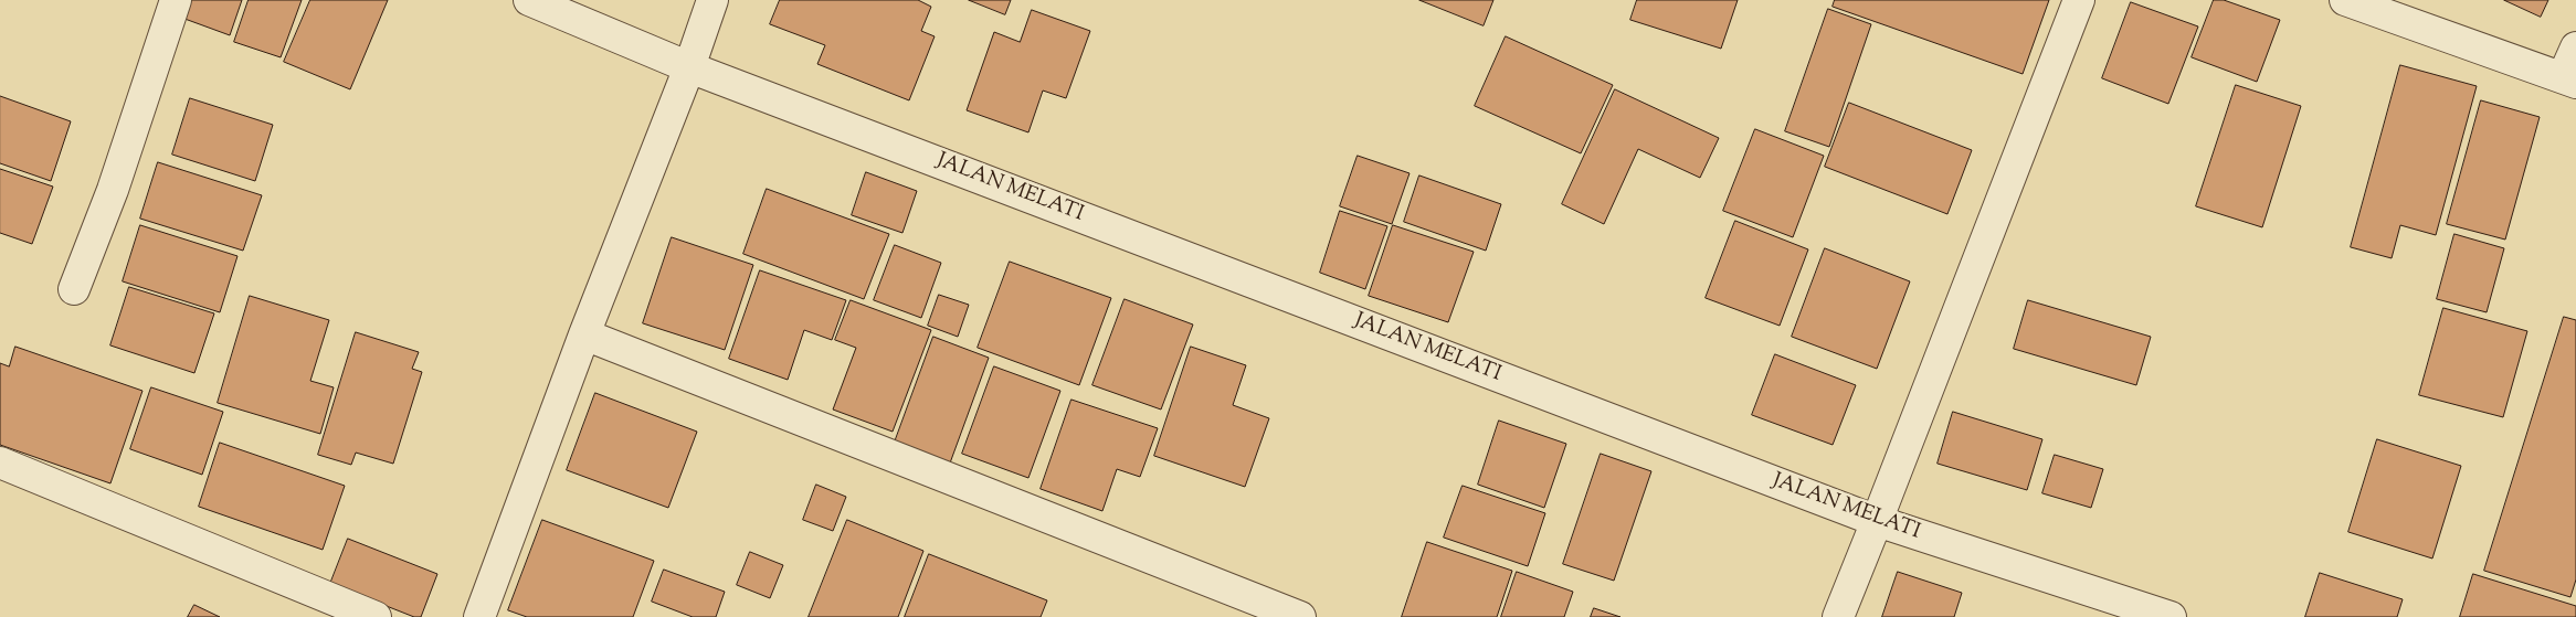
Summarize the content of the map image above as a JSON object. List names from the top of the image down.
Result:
{
  "streets": {
    "street": ["JALAN MELATI"]
  }
}
